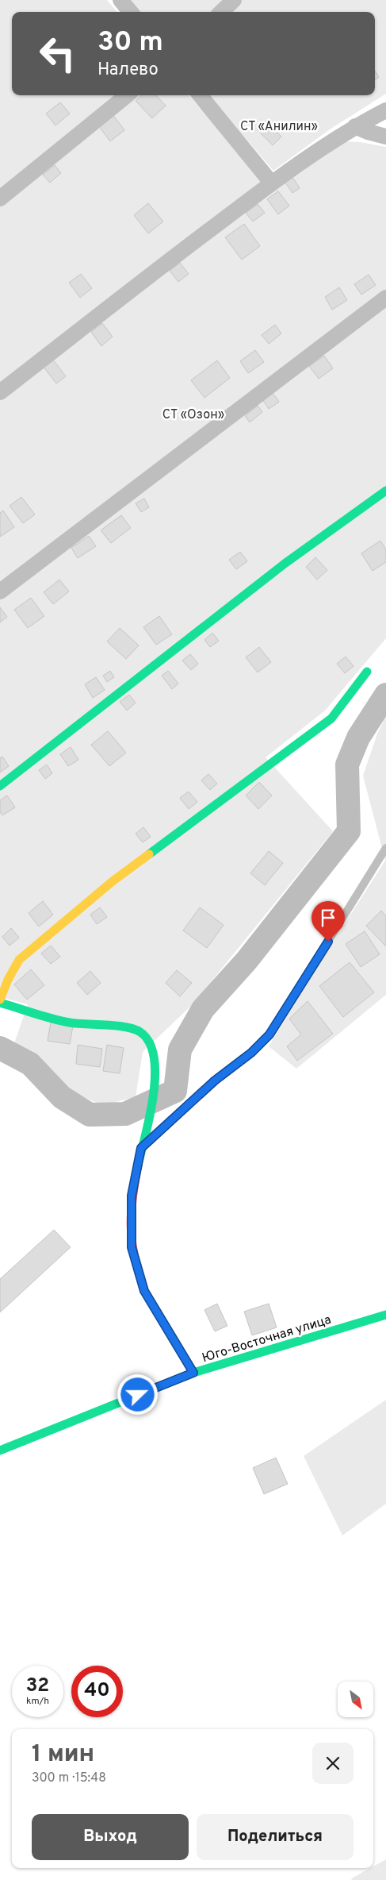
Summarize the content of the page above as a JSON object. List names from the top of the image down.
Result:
{
  "streets": {
    "street": ["Юго-Восточная улица"]
  },
  "parks": ["СТ «Анилин»", "СТ «Озон»"],
  "north": "bottom right",
  "page": {
    "turn": ["30 m", "Налево"],
    "speed": "32 km/h",
    "limit": "40",
    "heading": ["1 мин", "300 m · 15:48"],
    "buttons": ["Выход", "Поделиться"]
  }
}
